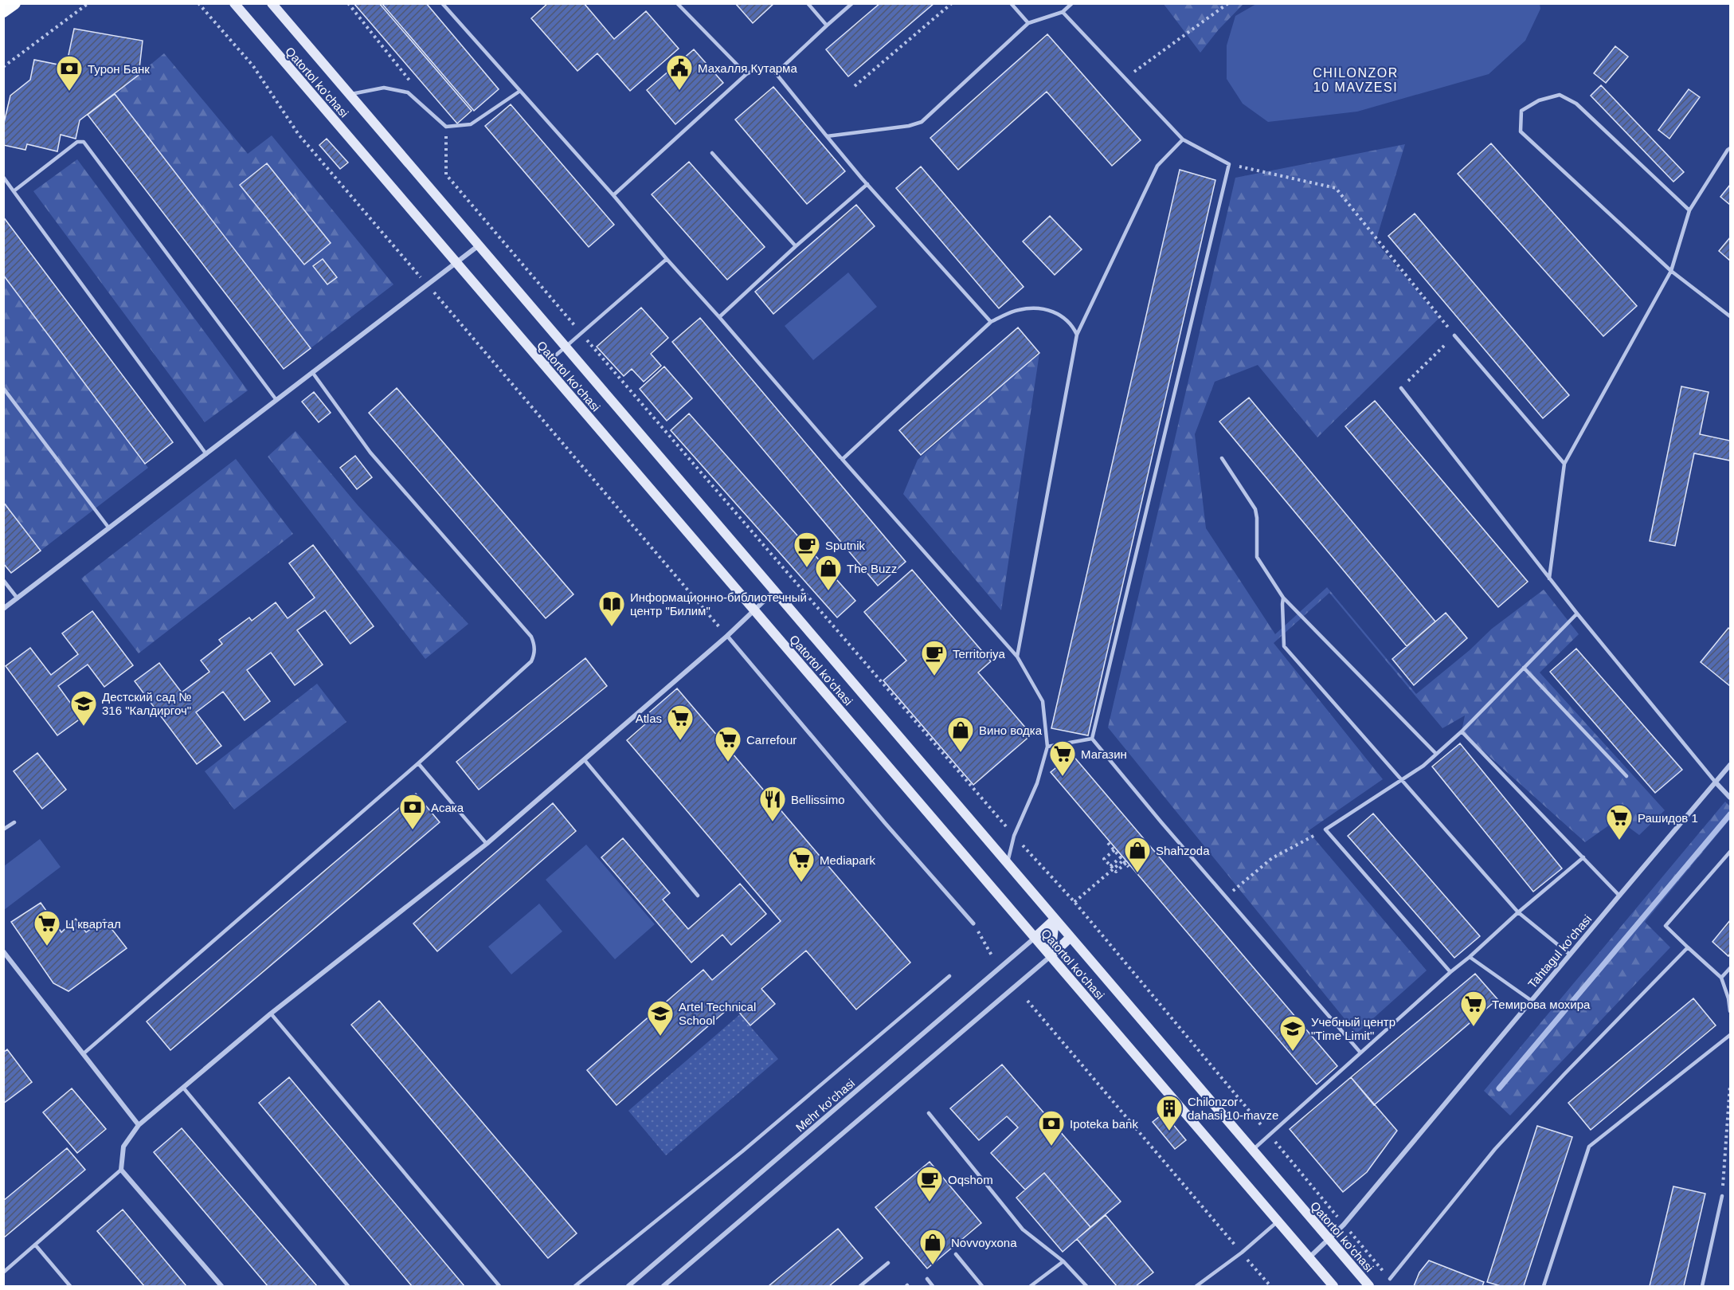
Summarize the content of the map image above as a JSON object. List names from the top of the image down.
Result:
{
  "streets": {
    "main road": ["Qatortol ko'chasi"],
    "street": ["Tahtagul ko'chasi", "Mehr ko'chasi"]
  },
  "crossings": [
    ["Qatortol ko'chasi", "Tahtagul ko'chasi"],
    ["Qatortol ko'chasi", "Mehr ko'chasi"]
  ],
  "districts": ["CHILONZOR 10 MAVZESI"],
  "places": {
    "public building": ["Махалля Кутарма"],
    "bank": ["Турон Банк", "Асака", "Ipoteka bank"],
    "cafe": ["Sputnik", "Territoriya", "Oqshom"],
    "shop": [
      "The Buzz",
      "Вино водка",
      "Shahzoda",
      "Novvoyxona"
    ],
    "library": ["Информационно-библиотечный центр \"Билим\""],
    "school or university": ["Дестский сад № 316 \"Калдиргоч\"", "Artel Technical School", "Учебный центр \"Time Limit\""],
    "supermarket": [
      "Atlas",
      "Carrefour",
      "Магазин",
      "Рашидов 1",
      "Mediapark",
      "Ц квартал",
      "Темирова мохира"
    ],
    "restaurant": ["Bellissimo"],
    "building": ["Chilonzor dahasi 10-mavze"]
  }
}
